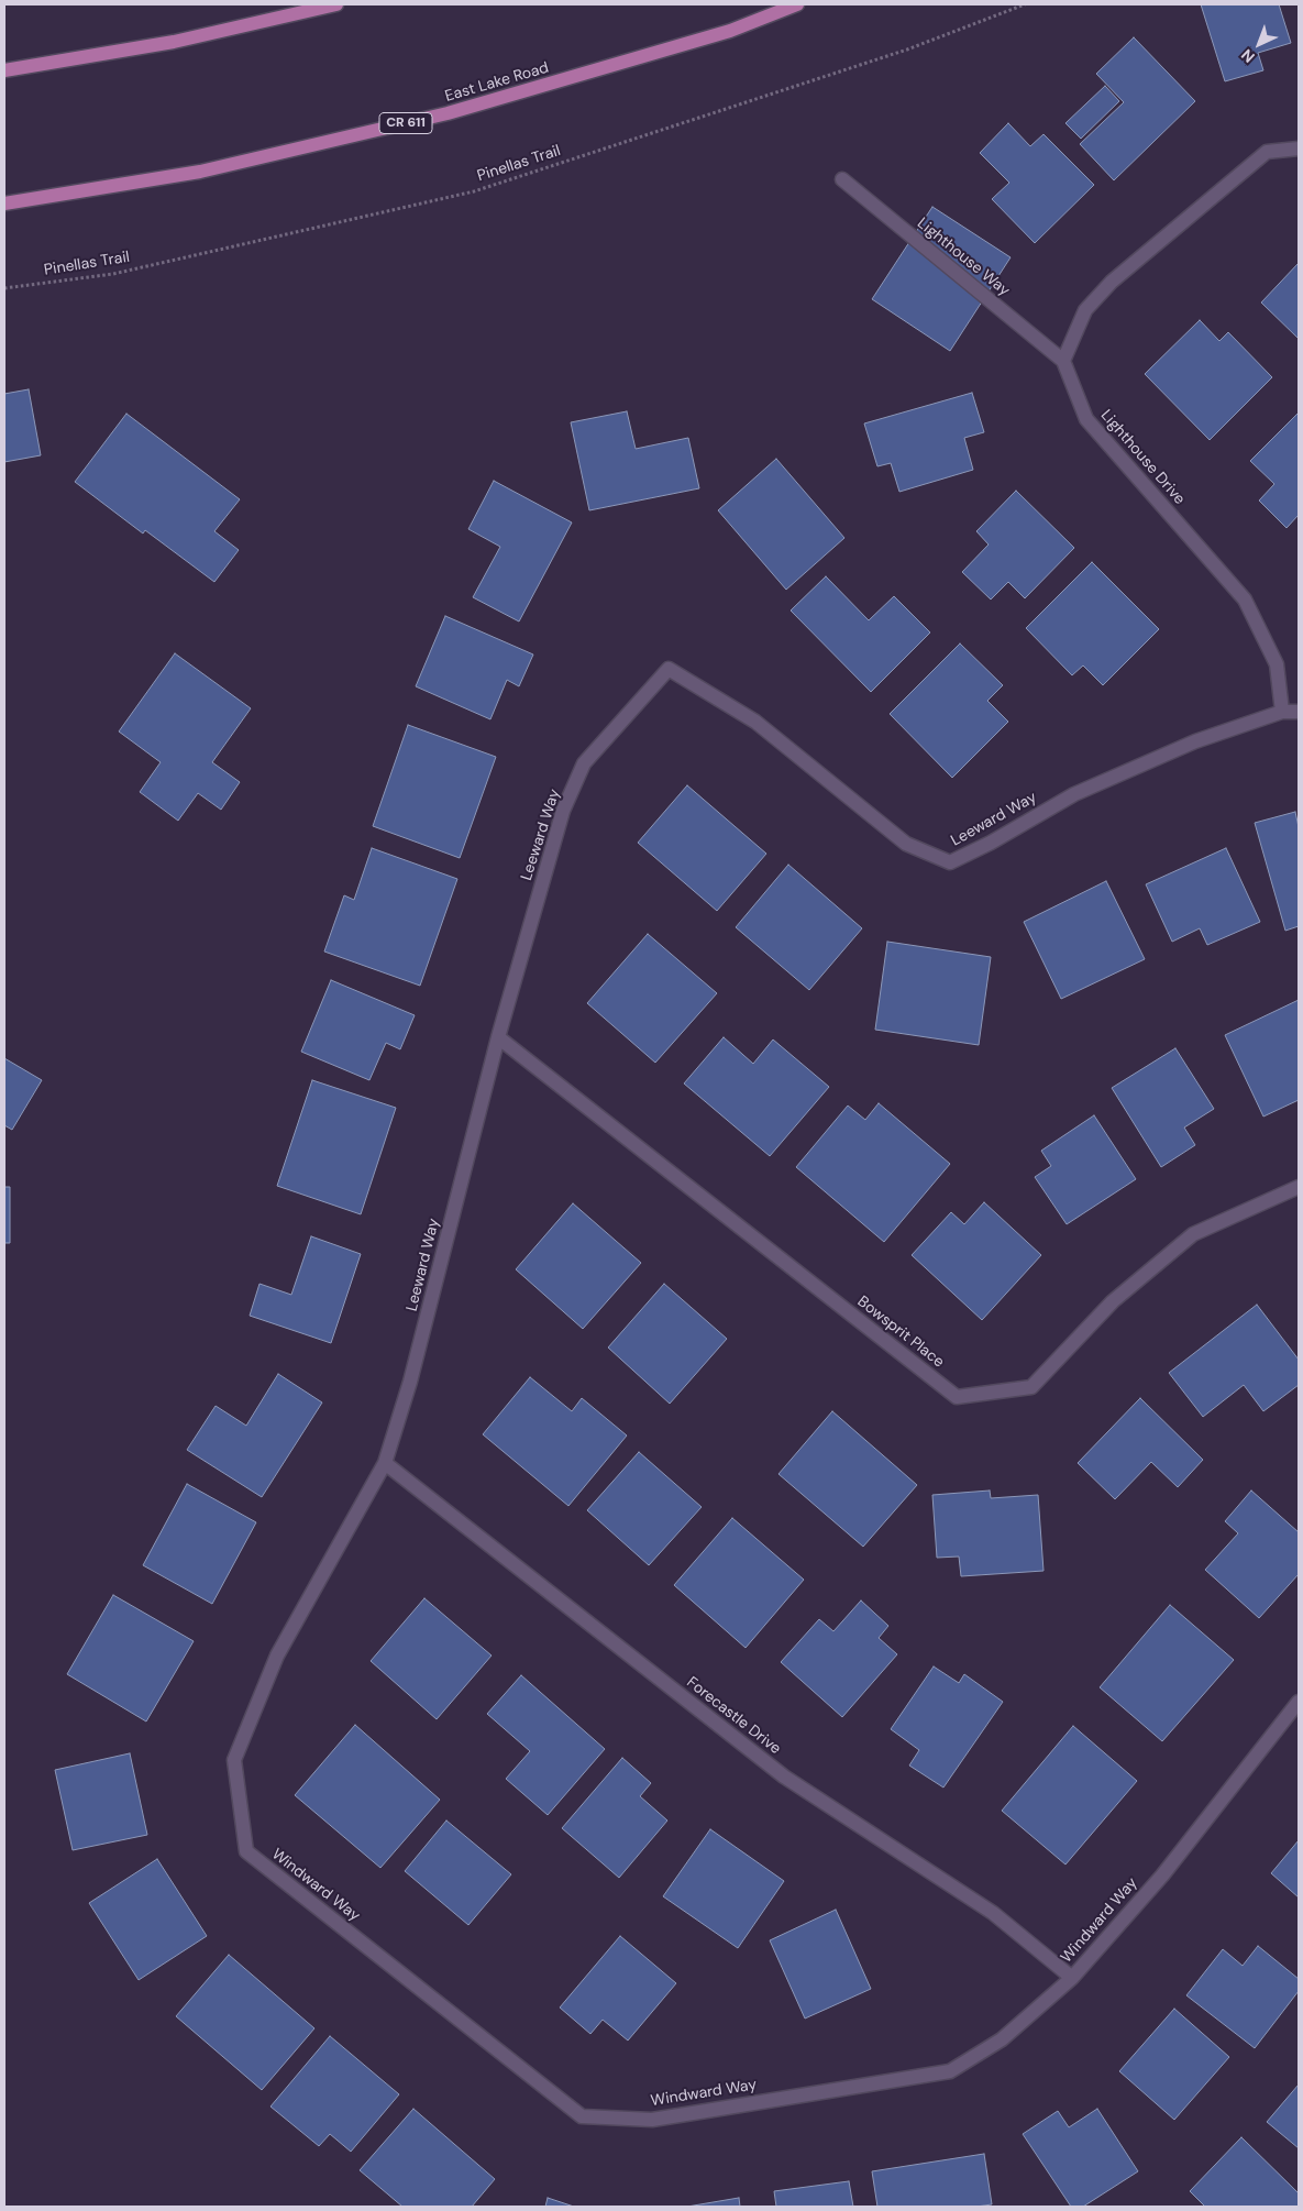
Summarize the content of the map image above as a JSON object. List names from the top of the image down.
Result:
{
  "streets": {
    "main road": ["East Lake Road", "CR 611"],
    "street": [
      "Lighthouse Way",
      "Lighthouse Drive",
      "Leeward Way",
      "Bowsprit Place",
      "Forecastle Drive",
      "Windward Way"
    ],
    "path": ["Pinellas Trail"]
  },
  "crossings": [
    ["Lighthouse Way", "Lighthouse Drive"],
    ["Lighthouse Drive", "Leeward Way"],
    ["Leeward Way", "Bowsprit Place"],
    ["Leeward Way", "Forecastle Drive"],
    ["Leeward Way", "Windward Way"],
    ["Forecastle Drive", "Windward Way"]
  ],
  "north": "bottom left"
}
